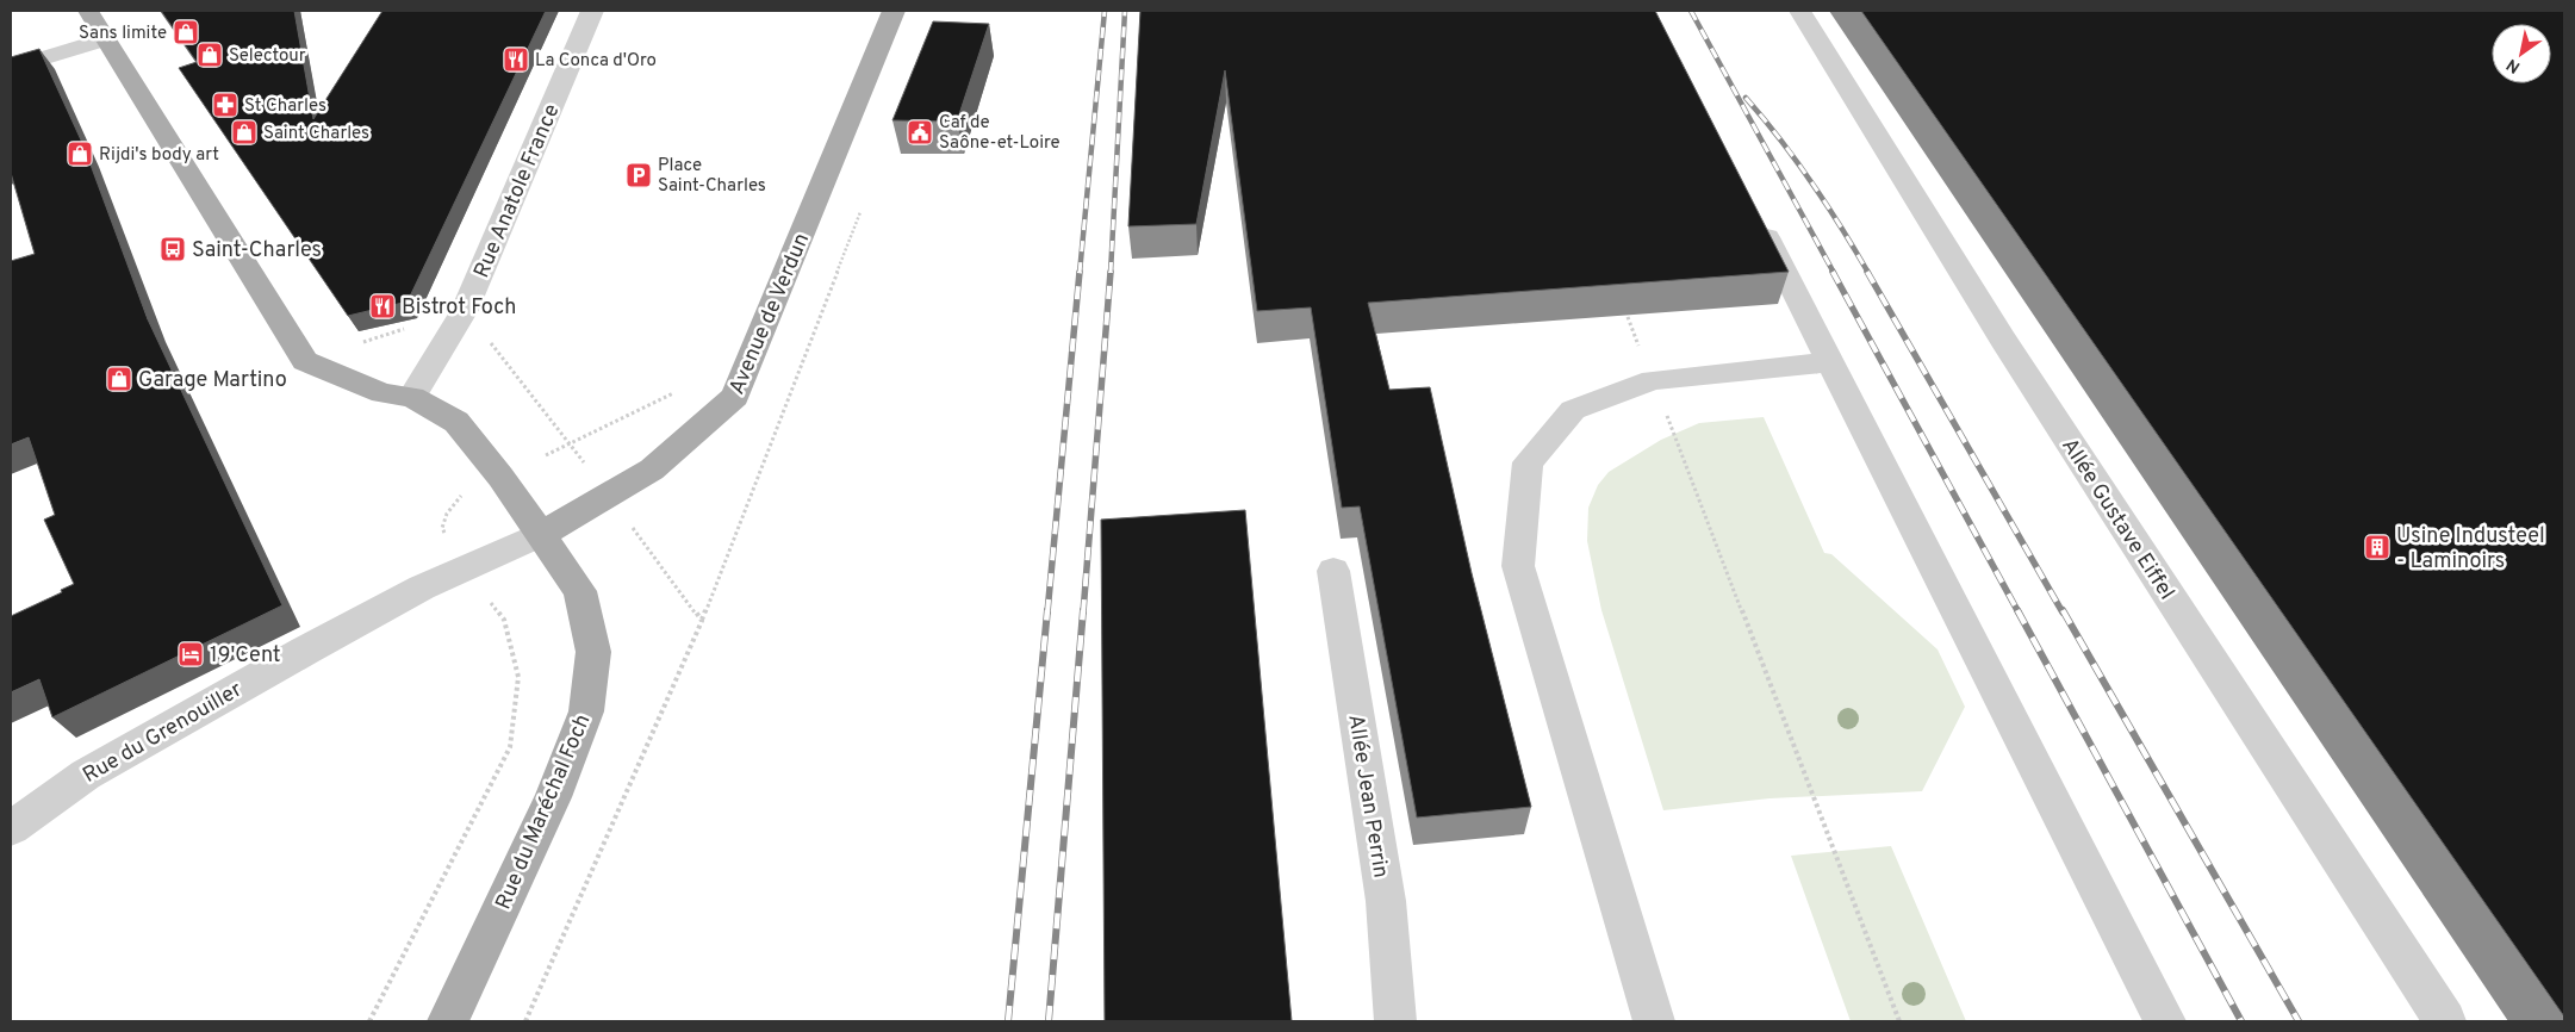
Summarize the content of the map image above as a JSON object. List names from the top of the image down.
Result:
{
  "streets": {
    "main road": ["Avenue de Verdun", "Rue du Maréchal Foch"],
    "street": [
      "Rue Anatole France",
      "Allée Gustave Eiffel",
      "Rue du Grenouiller",
      "Allée Jean Perrin"
    ]
  },
  "crossings": [
    ["Rue Anatole France", "Rue du Maréchal Foch"],
    ["Avenue de Verdun", "Rue du Grenouiller"],
    ["Avenue de Verdun", "Rue du Maréchal Foch"],
    ["Rue du Grenouiller", "Rue du Maréchal Foch"]
  ],
  "places": {
    "shop": [
      "Sans limite",
      "Selectour",
      "Saint Charles",
      "Rijdi's body art",
      "Garage Martino"
    ],
    "restaurant": ["La Conca d'Oro", "Bistrot Foch"],
    "pharmacy": ["St Charles"],
    "public building": ["Caf de Saône-et-Loire"],
    "parking": ["Place Saint-Charles"],
    "bus stop": ["Saint-Charles"],
    "building": ["Usine Industeel - Laminoirs"],
    "hotel": ["19'Cent"]
  },
  "north": "bottom left"
}
